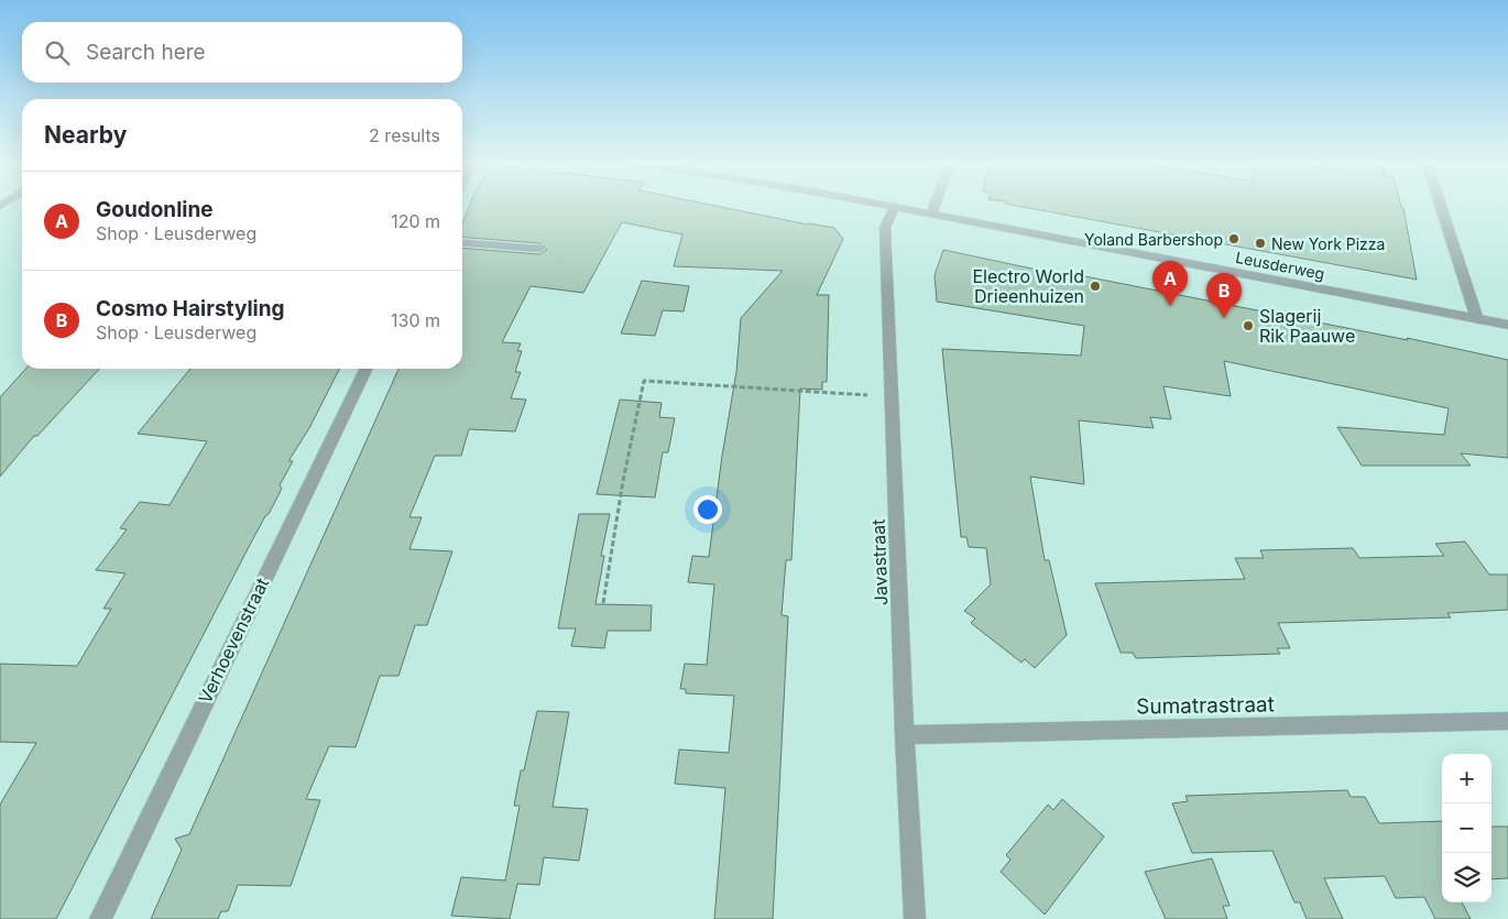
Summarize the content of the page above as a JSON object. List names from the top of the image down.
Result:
{
  "streets": {
    "street": [
      "Leusderweg",
      "Javastraat",
      "Verhoevenstraat",
      "Sumatrastraat"
    ]
  },
  "crossings": [
    ["Leusderweg", "Javastraat"],
    ["Javastraat", "Sumatrastraat"]
  ],
  "places": [
    "Yoland Barbershop",
    "New York Pizza",
    "Electro World Drieenhuizen",
    "Slagerij Rik Paauwe"
  ],
  "page": {
    "search": "Search here",
    "heading": ["Nearby", "2 results"],
    "list": [
      {
        "mark": "A",
        "name": "Goudonline",
        "note": "Shop · Leusderweg",
        "value": "120 m"
      },
      {
        "mark": "B",
        "name": "Cosmo Hairstyling",
        "note": "Shop · Leusderweg",
        "value": "130 m"
      }
    ],
    "pins": ["A", "B"],
    "map_buttons": ["+", "−"]
  }
}
